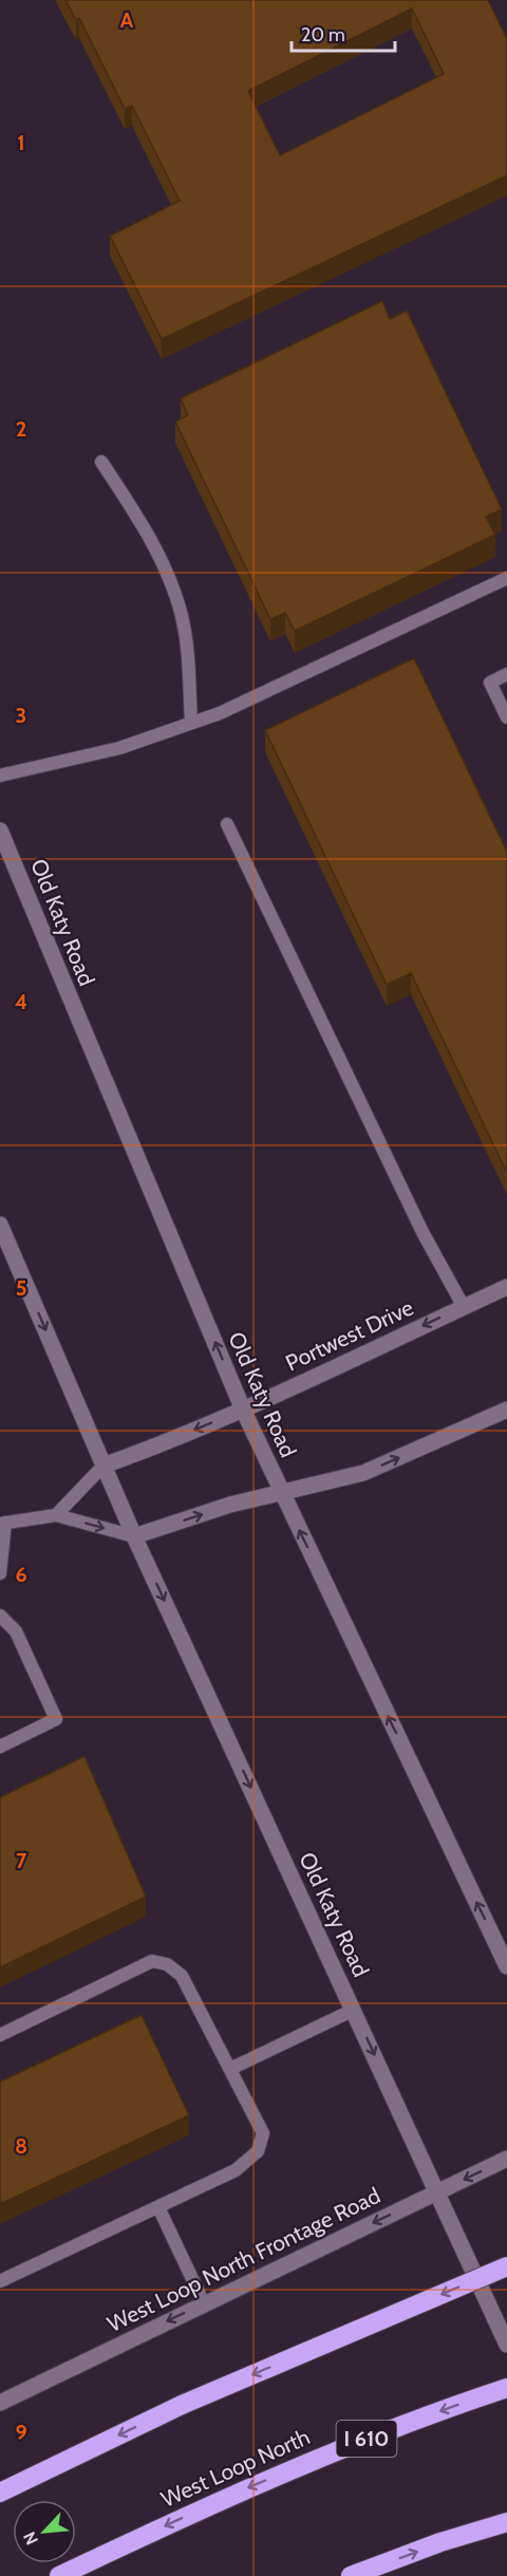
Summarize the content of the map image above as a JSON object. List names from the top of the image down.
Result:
{
  "streets": {
    "highway": ["I 610", "West Loop North"],
    "main road": ["Old Katy Road", "Portwest Drive", "West Loop North Frontage Road"]
  },
  "crossings": [
    ["Old Katy Road", "Portwest Drive"],
    ["Old Katy Road", "West Loop North Frontage Road"]
  ],
  "one_way": ["West Loop North Frontage Road"],
  "scale_bar": "20 m",
  "north": "bottom left",
  "grid": {
    "columns": ["A"],
    "rows": [
      "1",
      "2",
      "3",
      "4",
      "5",
      "6",
      "7",
      "8",
      "9"
    ]
  }
}
